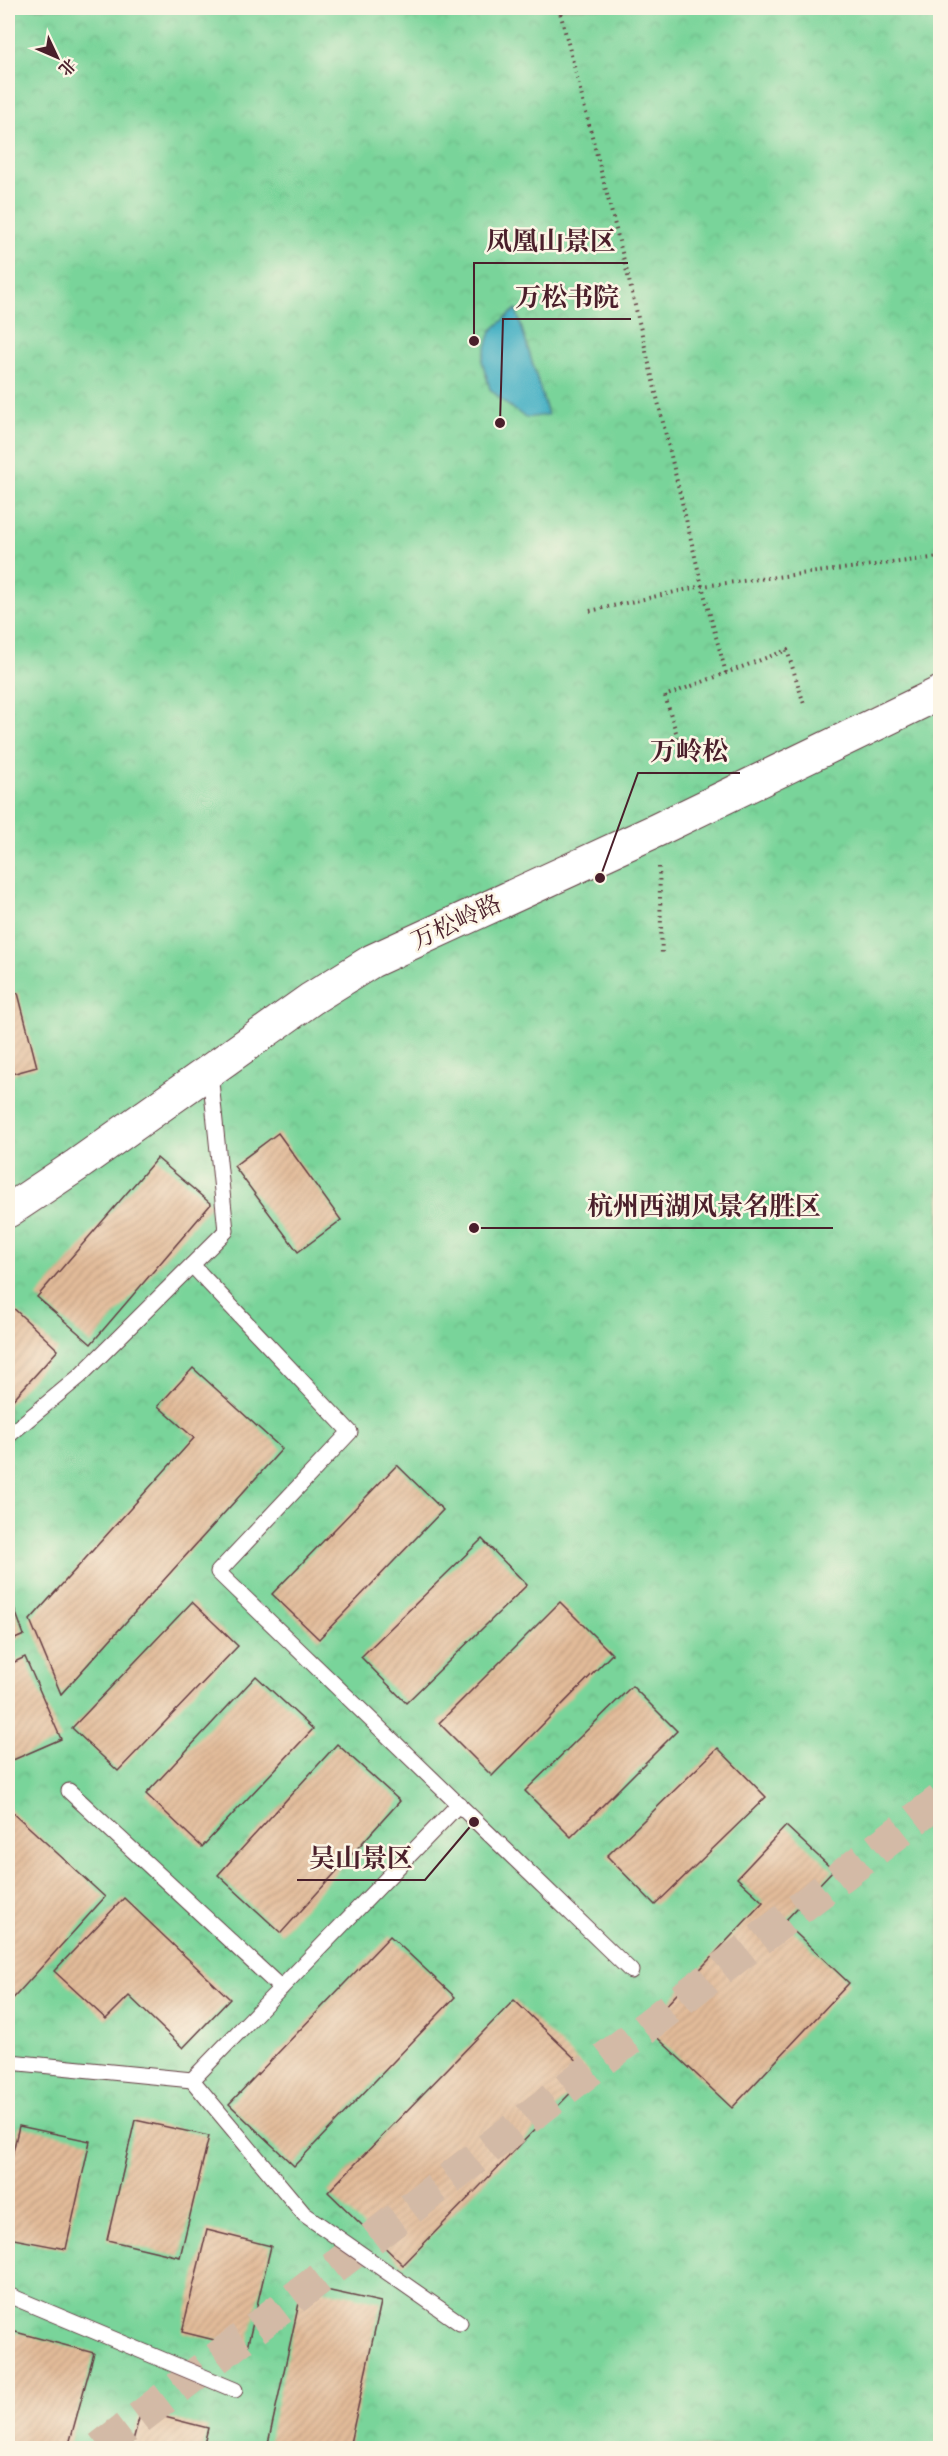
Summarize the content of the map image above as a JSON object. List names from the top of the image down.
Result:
{
  "streets": {
    "street": ["万松岭路"]
  },
  "places": [
    "凤凰山景区",
    "万松书院",
    "万岭松",
    "杭州西湖风景名胜区",
    "吴山景区"
  ],
  "north": "bottom right"
}
